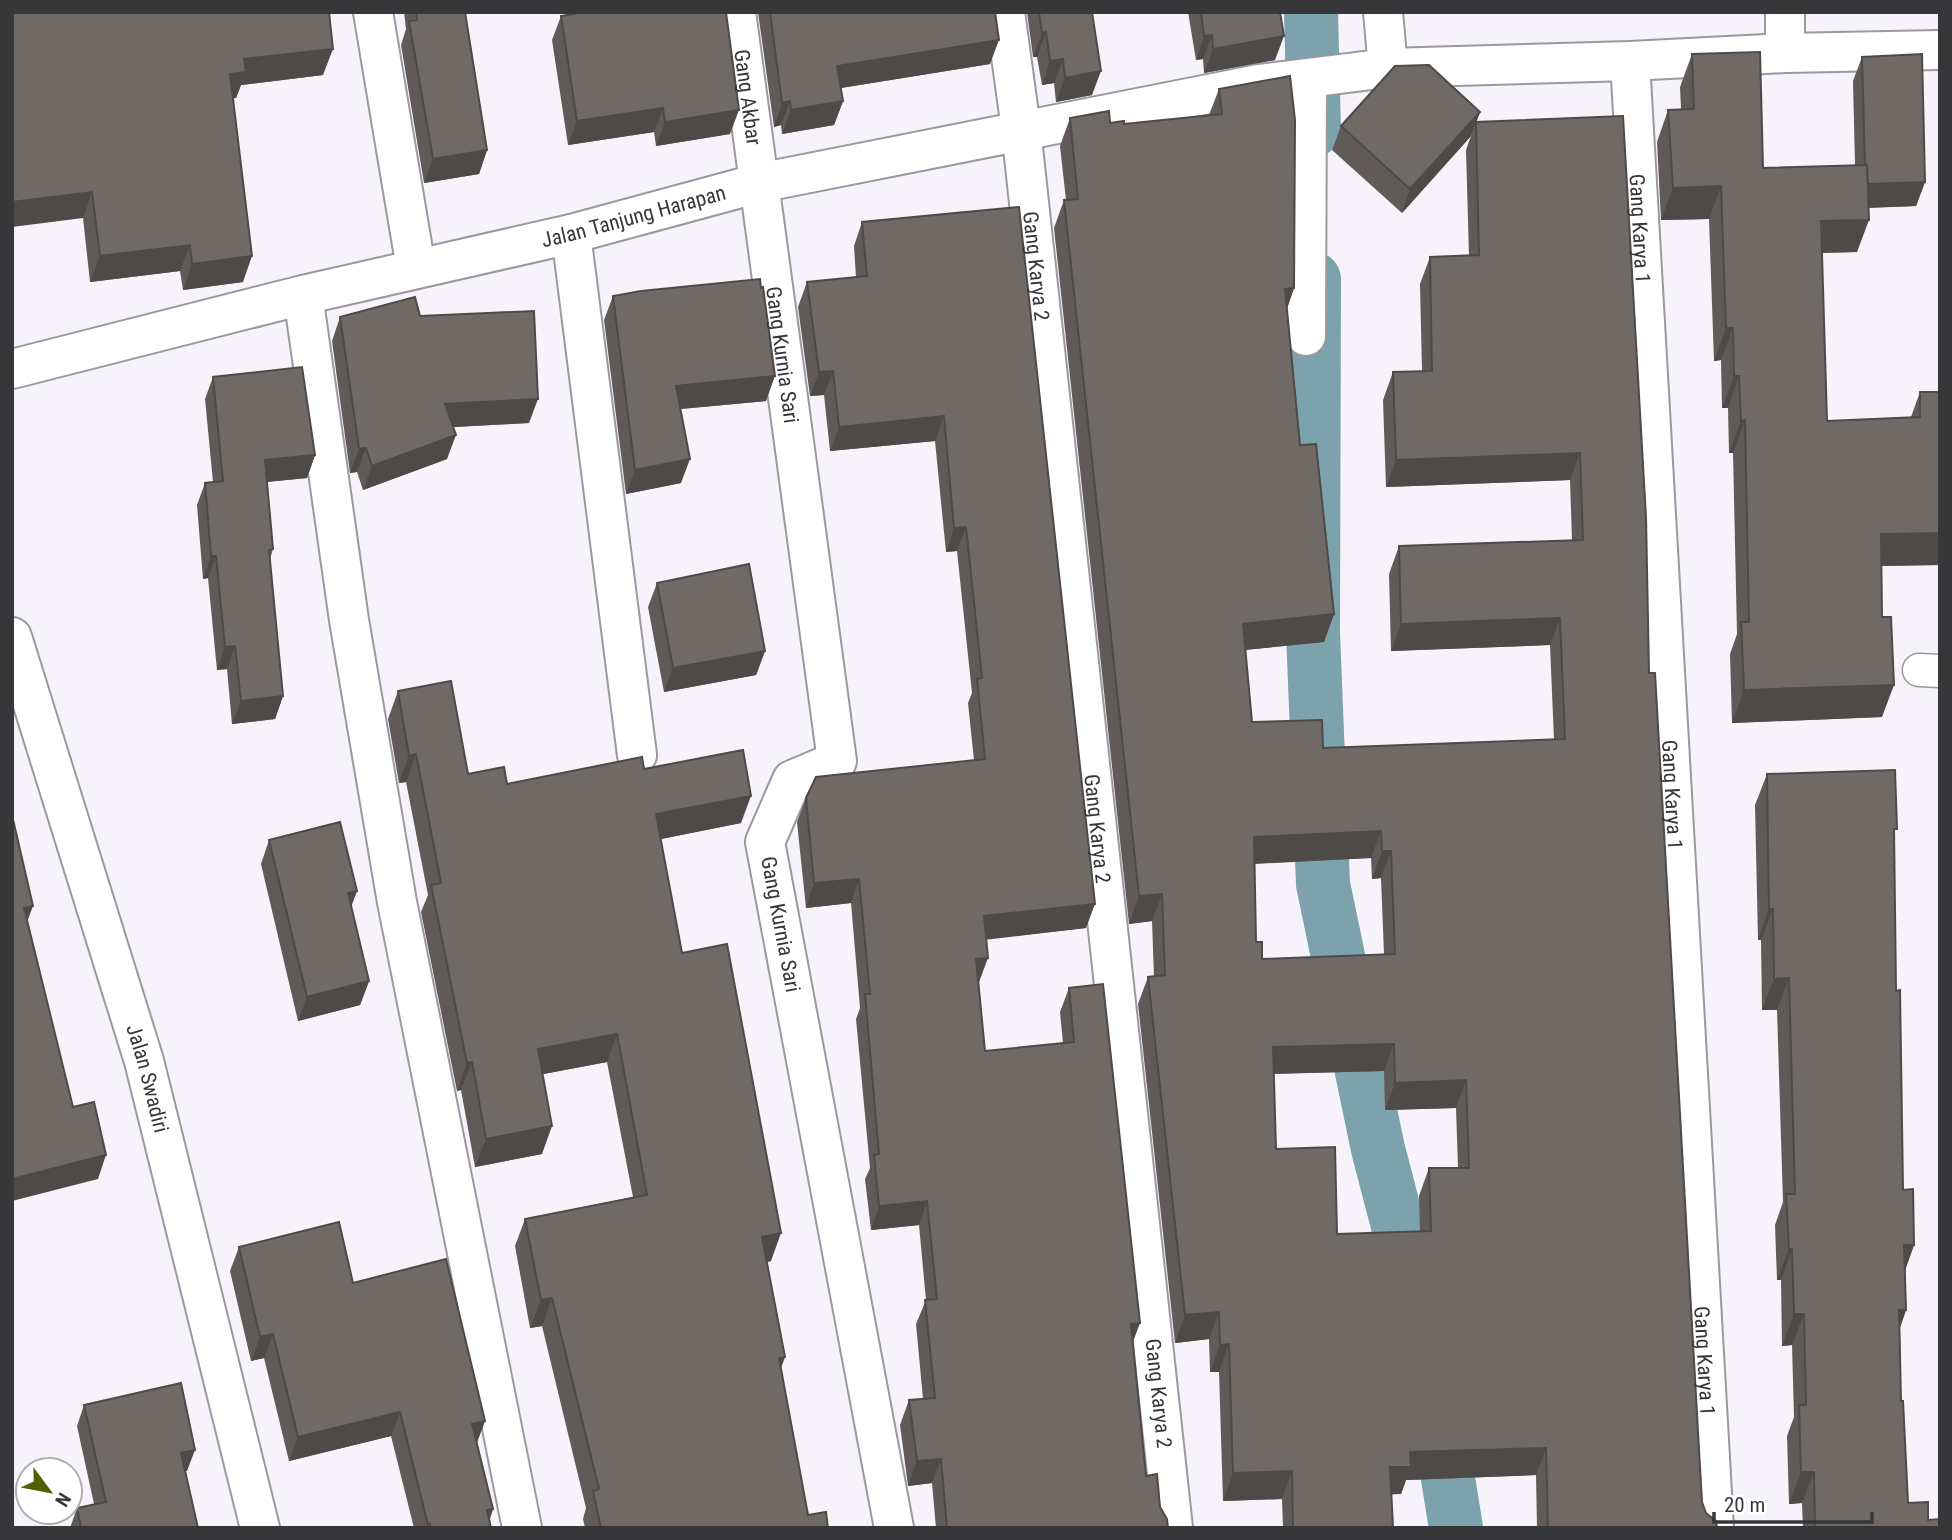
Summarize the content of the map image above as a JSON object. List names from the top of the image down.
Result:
{
  "streets": {
    "street": [
      "Gang Akbar",
      "Jalan Tanjung Harapan",
      "Gang Karya 1",
      "Gang Karya 2",
      "Gang Kurnia Sari",
      "Jalan Swadiri"
    ]
  },
  "crossings": [
    ["Gang Akbar", "Jalan Tanjung Harapan"],
    ["Gang Akbar", "Gang Kurnia Sari"],
    ["Jalan Tanjung Harapan", "Gang Karya 1"],
    ["Jalan Tanjung Harapan", "Gang Karya 2"],
    ["Jalan Tanjung Harapan", "Gang Kurnia Sari"]
  ],
  "scale_bar": "20 m",
  "north": "bottom right"
}
